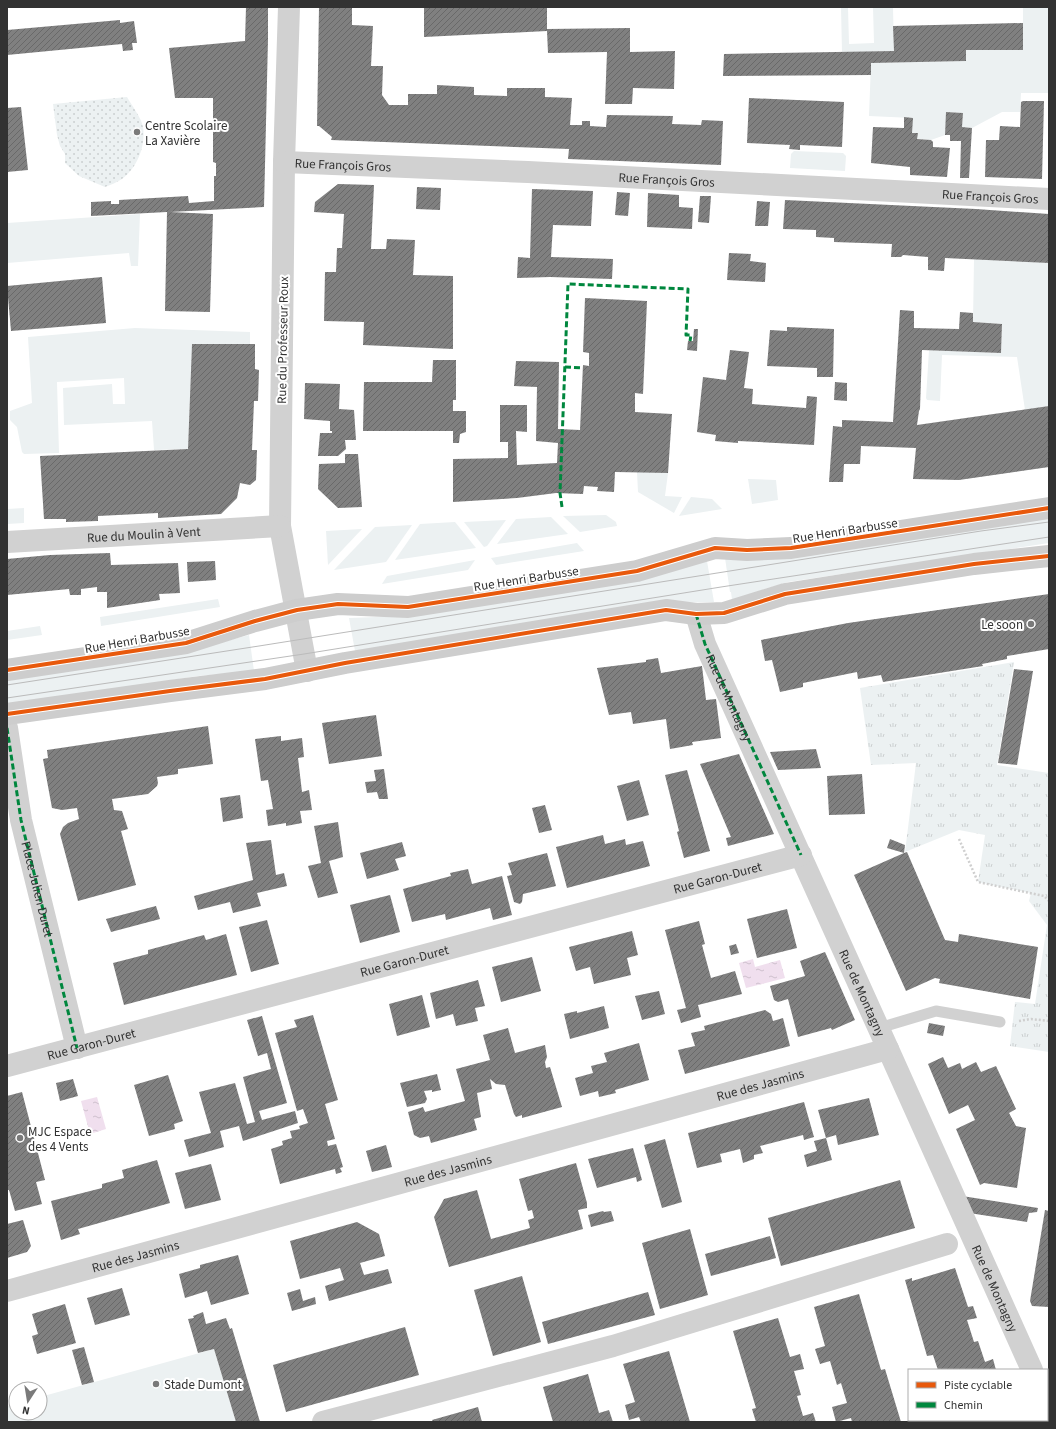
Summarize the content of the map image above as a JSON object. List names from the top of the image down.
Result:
{
  "streets": {
    "street": [
      "Rue François Gros",
      "Rue du Professeur Roux",
      "Rue Henri Barbusse",
      "Rue du Moulin à Vent",
      "Rue de Montagny",
      "Rue Garon-Duret",
      "Place Julien Duret",
      "Rue des Jasmins"
    ]
  },
  "crossings": [
    ["Rue François Gros", "Rue du Professeur Roux"],
    ["Rue du Professeur Roux", "Rue Henri Barbusse"],
    ["Rue du Professeur Roux", "Rue du Moulin à Vent"],
    ["Rue de Montagny", "Rue Garon-Duret"],
    ["Rue de Montagny", "Rue des Jasmins"],
    ["Rue Garon-Duret", "Place Julien Duret"]
  ],
  "places": [
    "Centre Scolaire La Xavière",
    "Le soon",
    "MJC Espace des 4 Vents",
    "Stade Dumont"
  ],
  "legend": ["Piste cyclable", "Chemin"],
  "north": "bottom"
}
